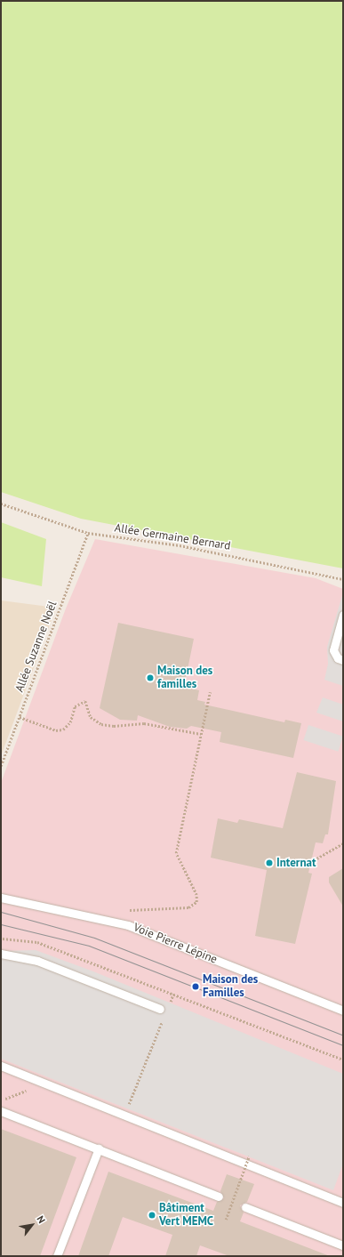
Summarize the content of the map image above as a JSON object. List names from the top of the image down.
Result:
{
  "streets": {
    "lane": ["Voie Pierre Lépine"],
    "path": ["Allée Germaine Bernard", "Allée Suzanne Noël"]
  },
  "crossings": [
    ["Allée Germaine Bernard", "Allée Suzanne Noël"]
  ],
  "places": [
    "Maison des familles",
    "Internat",
    "Maison des Familles",
    "Bâtiment Vert MEMC"
  ],
  "north": "top right"
}
